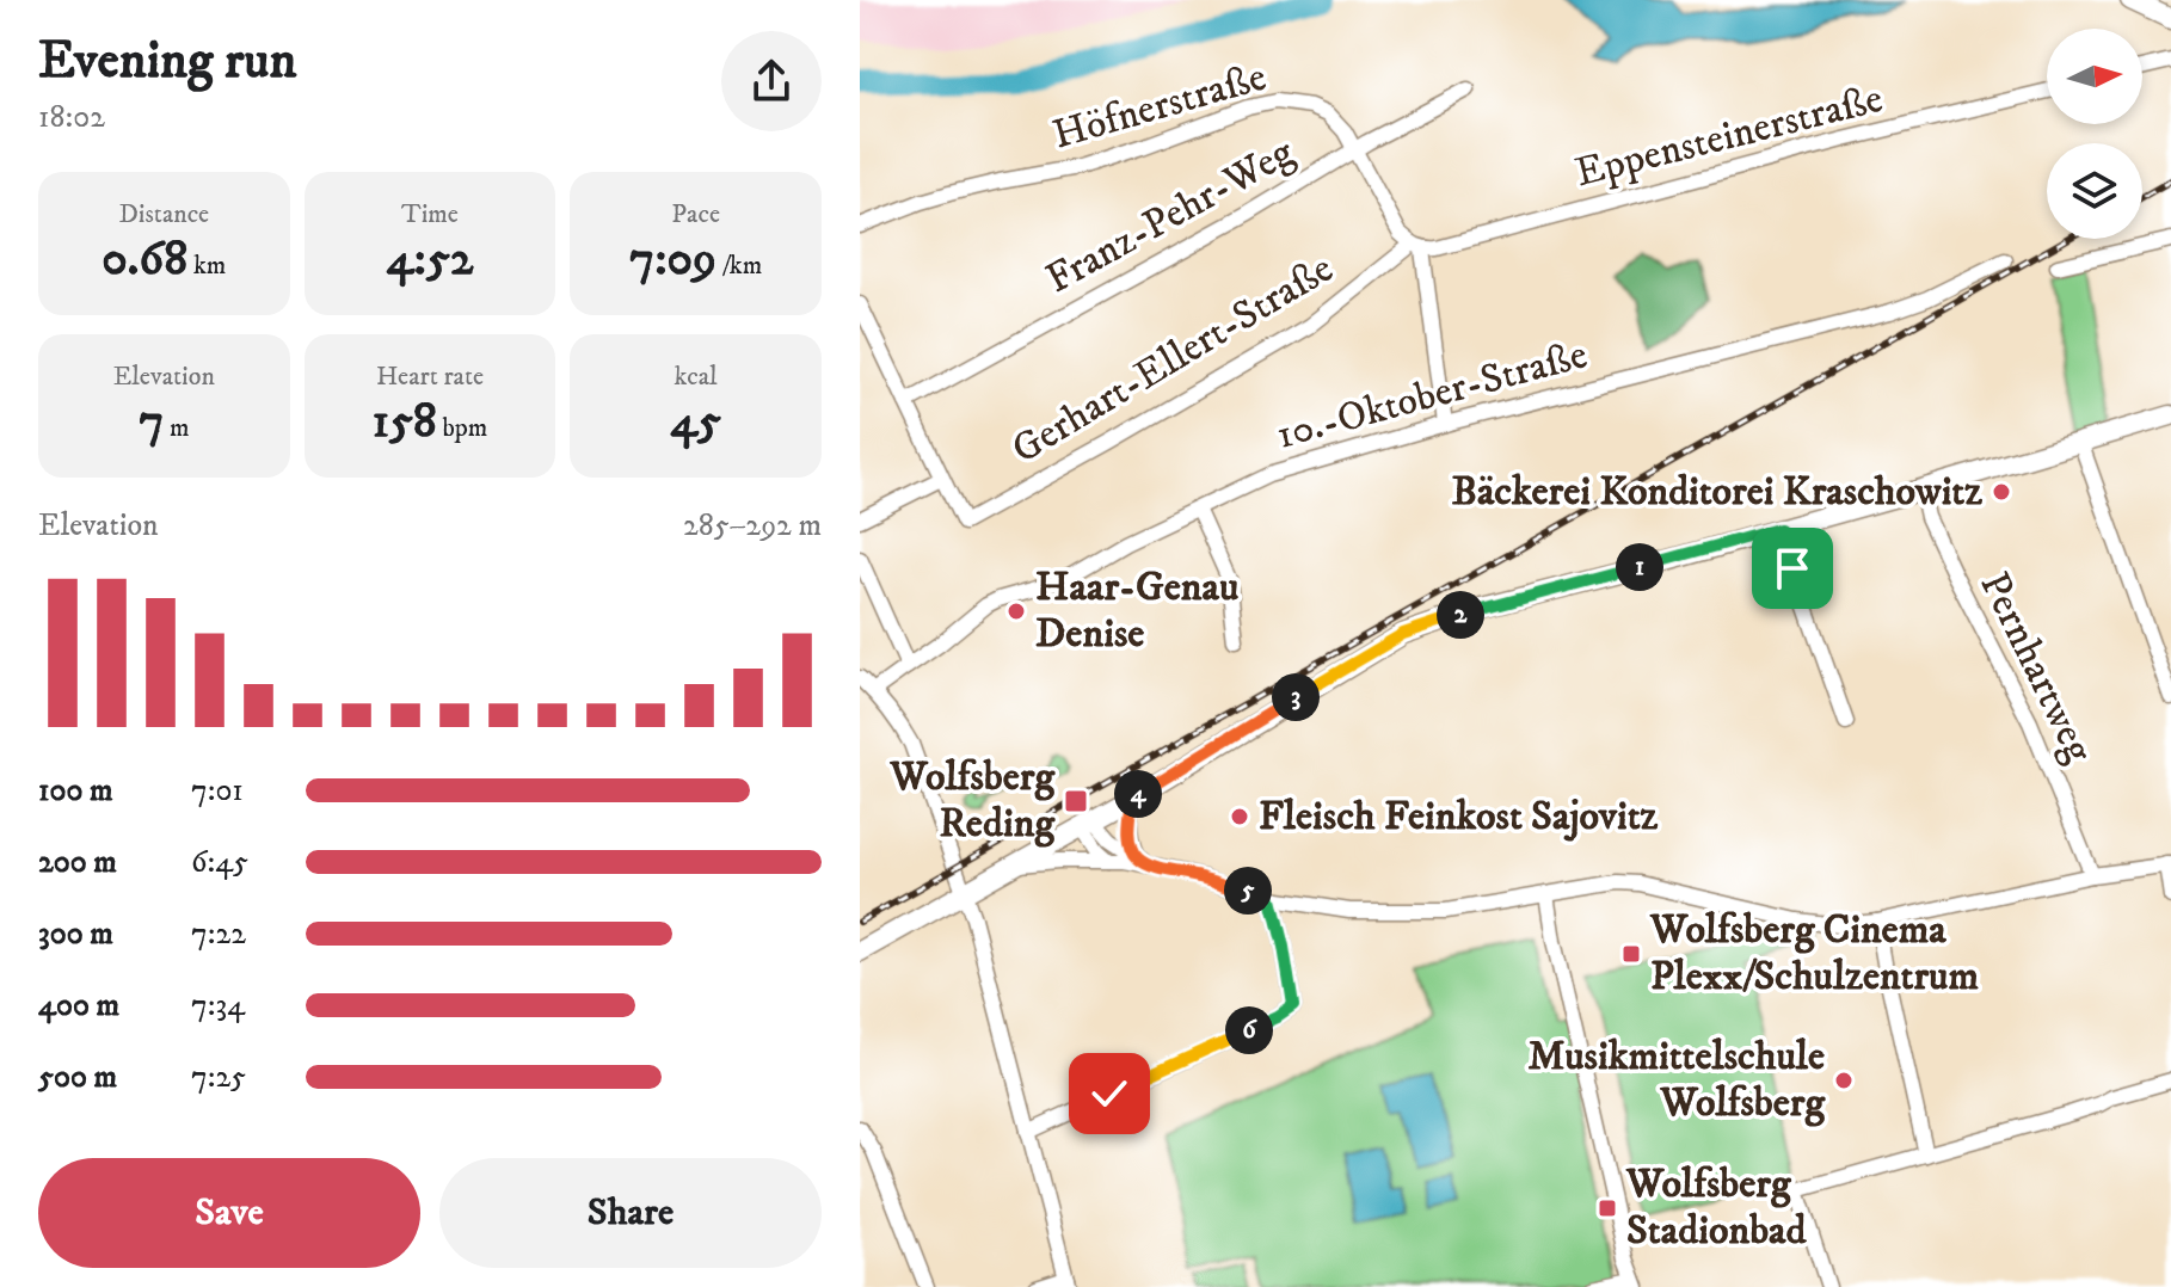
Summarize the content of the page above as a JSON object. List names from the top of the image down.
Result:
{
  "streets": {
    "street": [
      "Höfnerstraße",
      "Eppensteinerstraße",
      "Franz-Pehr-Weg",
      "Gerhart-Ellert-Straße",
      "10.-Oktober-Straße",
      "Pernhartweg"
    ]
  },
  "crossings": [
    ["Höfnerstraße", "Eppensteinerstraße"],
    ["Höfnerstraße", "Franz-Pehr-Weg"],
    ["Höfnerstraße", "Gerhart-Ellert-Straße"],
    ["Eppensteinerstraße", "Gerhart-Ellert-Straße"]
  ],
  "places": {
    "other": [
      "Bäckerei Konditorei Kraschowitz",
      "Haar-Genau Denise",
      "Fleisch Feinkost Sajovitz",
      "Musikmittelschule Wolfsberg"
    ],
    "transit": ["Wolfsberg Reding", "Wolfsberg Cinema Plexx/Schulzentrum", "Wolfsberg Stadionbad"]
  },
  "north": "right",
  "page": {
    "heading": ["Evening run", "18:02"],
    "stats": [
      ["Distance", "0.68 km"],
      ["Time", "4:52"],
      ["Pace", "7:09 /km"],
      ["Elevation", "7 m"],
      ["Heart rate", "158 bpm"],
      ["kcal", "45"]
    ],
    "chart": ["Elevation", "285–292 m"],
    "pins": [
      "1",
      "2",
      "3",
      "4",
      "5",
      "6"
    ],
    "list": [
      {
        "name": "100 m",
        "note": "7:01"
      },
      {
        "name": "200 m",
        "note": "6:45"
      },
      {
        "name": "300 m",
        "note": "7:22"
      },
      {
        "name": "400 m",
        "note": "7:34"
      },
      {
        "name": "500 m",
        "note": "7:25"
      }
    ],
    "buttons": ["Save", "Share"]
  }
}
